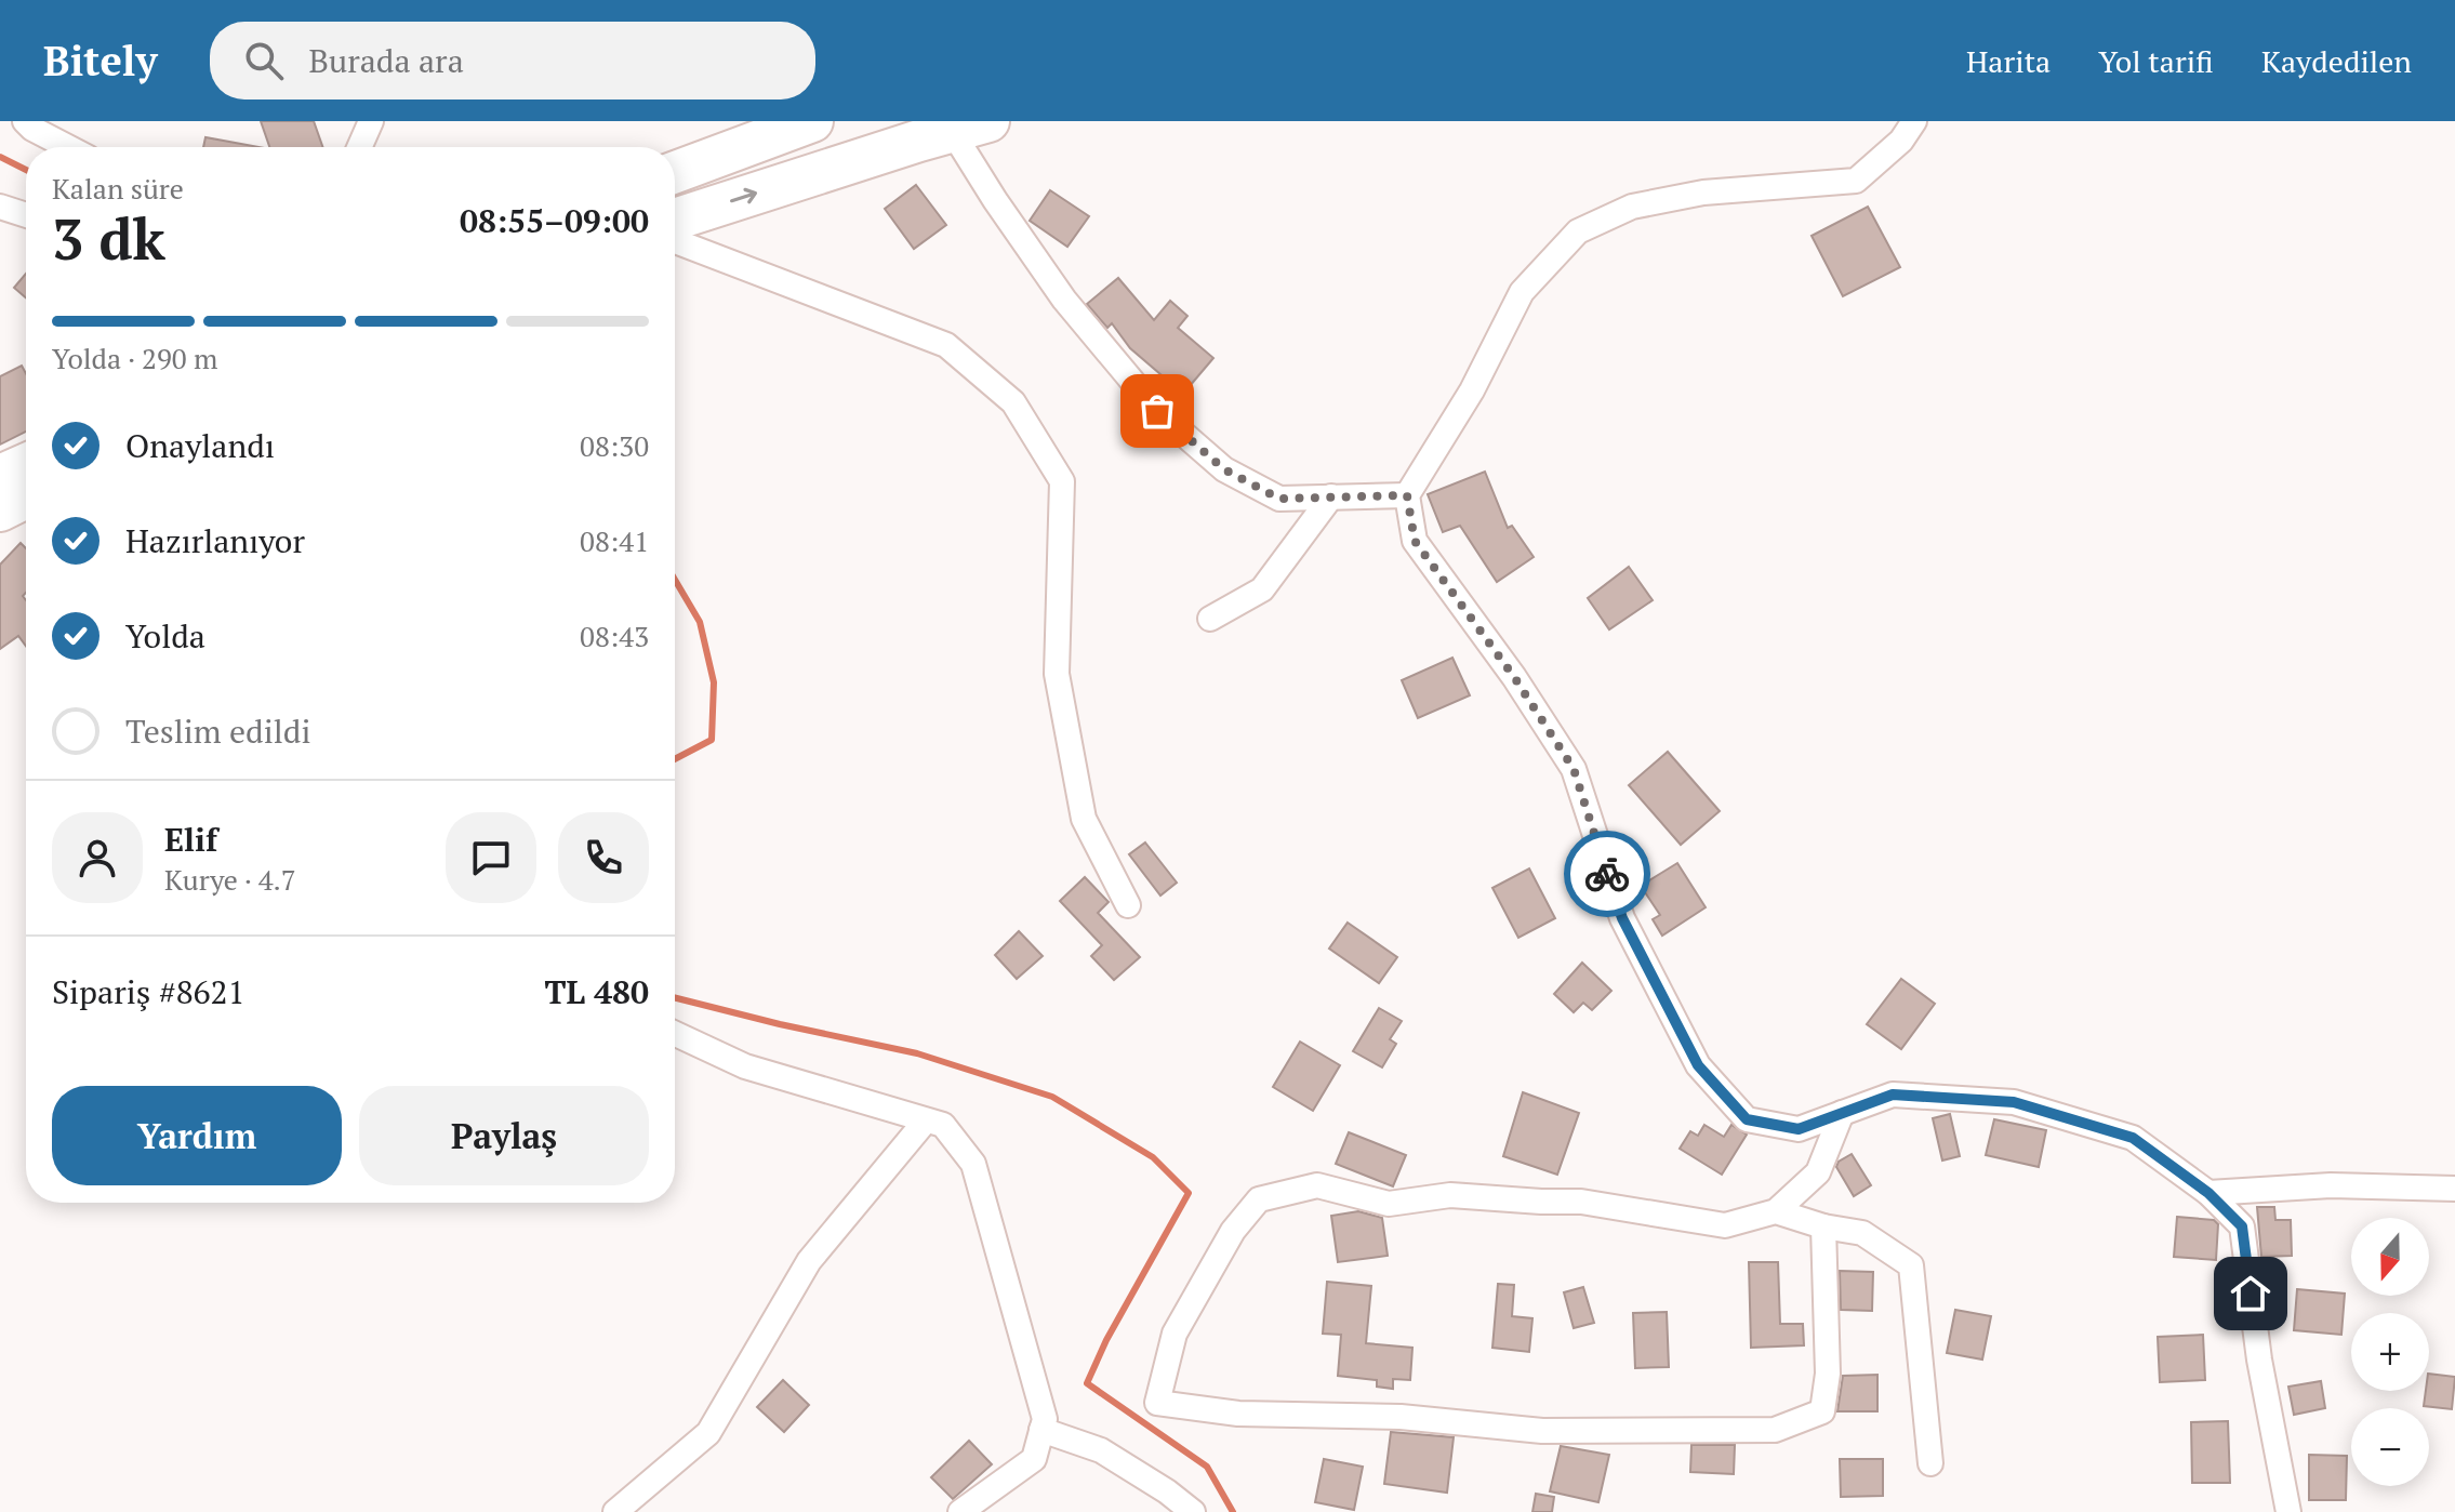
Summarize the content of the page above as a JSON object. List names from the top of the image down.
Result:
{
  "north": "bottom",
  "page": {
    "header": "Bitely",
    "search": "Burada ara",
    "nav": ["Harita", "Yol tarifi", "Kaydedilen"],
    "heading": ["3 dk", "Kalan süre", "08:55–09:00"],
    "panel": [
      "Elif",
      "Kurye · 4.7",
      "Sipariş #8621",
      "TL 480"
    ],
    "bar": "Yolda · 290 m",
    "list": [
      ["Onaylandı", "08:30"],
      ["Hazırlanıyor", "08:41"],
      ["Yolda", "08:43"],
      "Teslim edildi"
    ],
    "buttons": ["Yardım", "Paylaş"],
    "map_buttons": ["+", "−"]
  }
}
